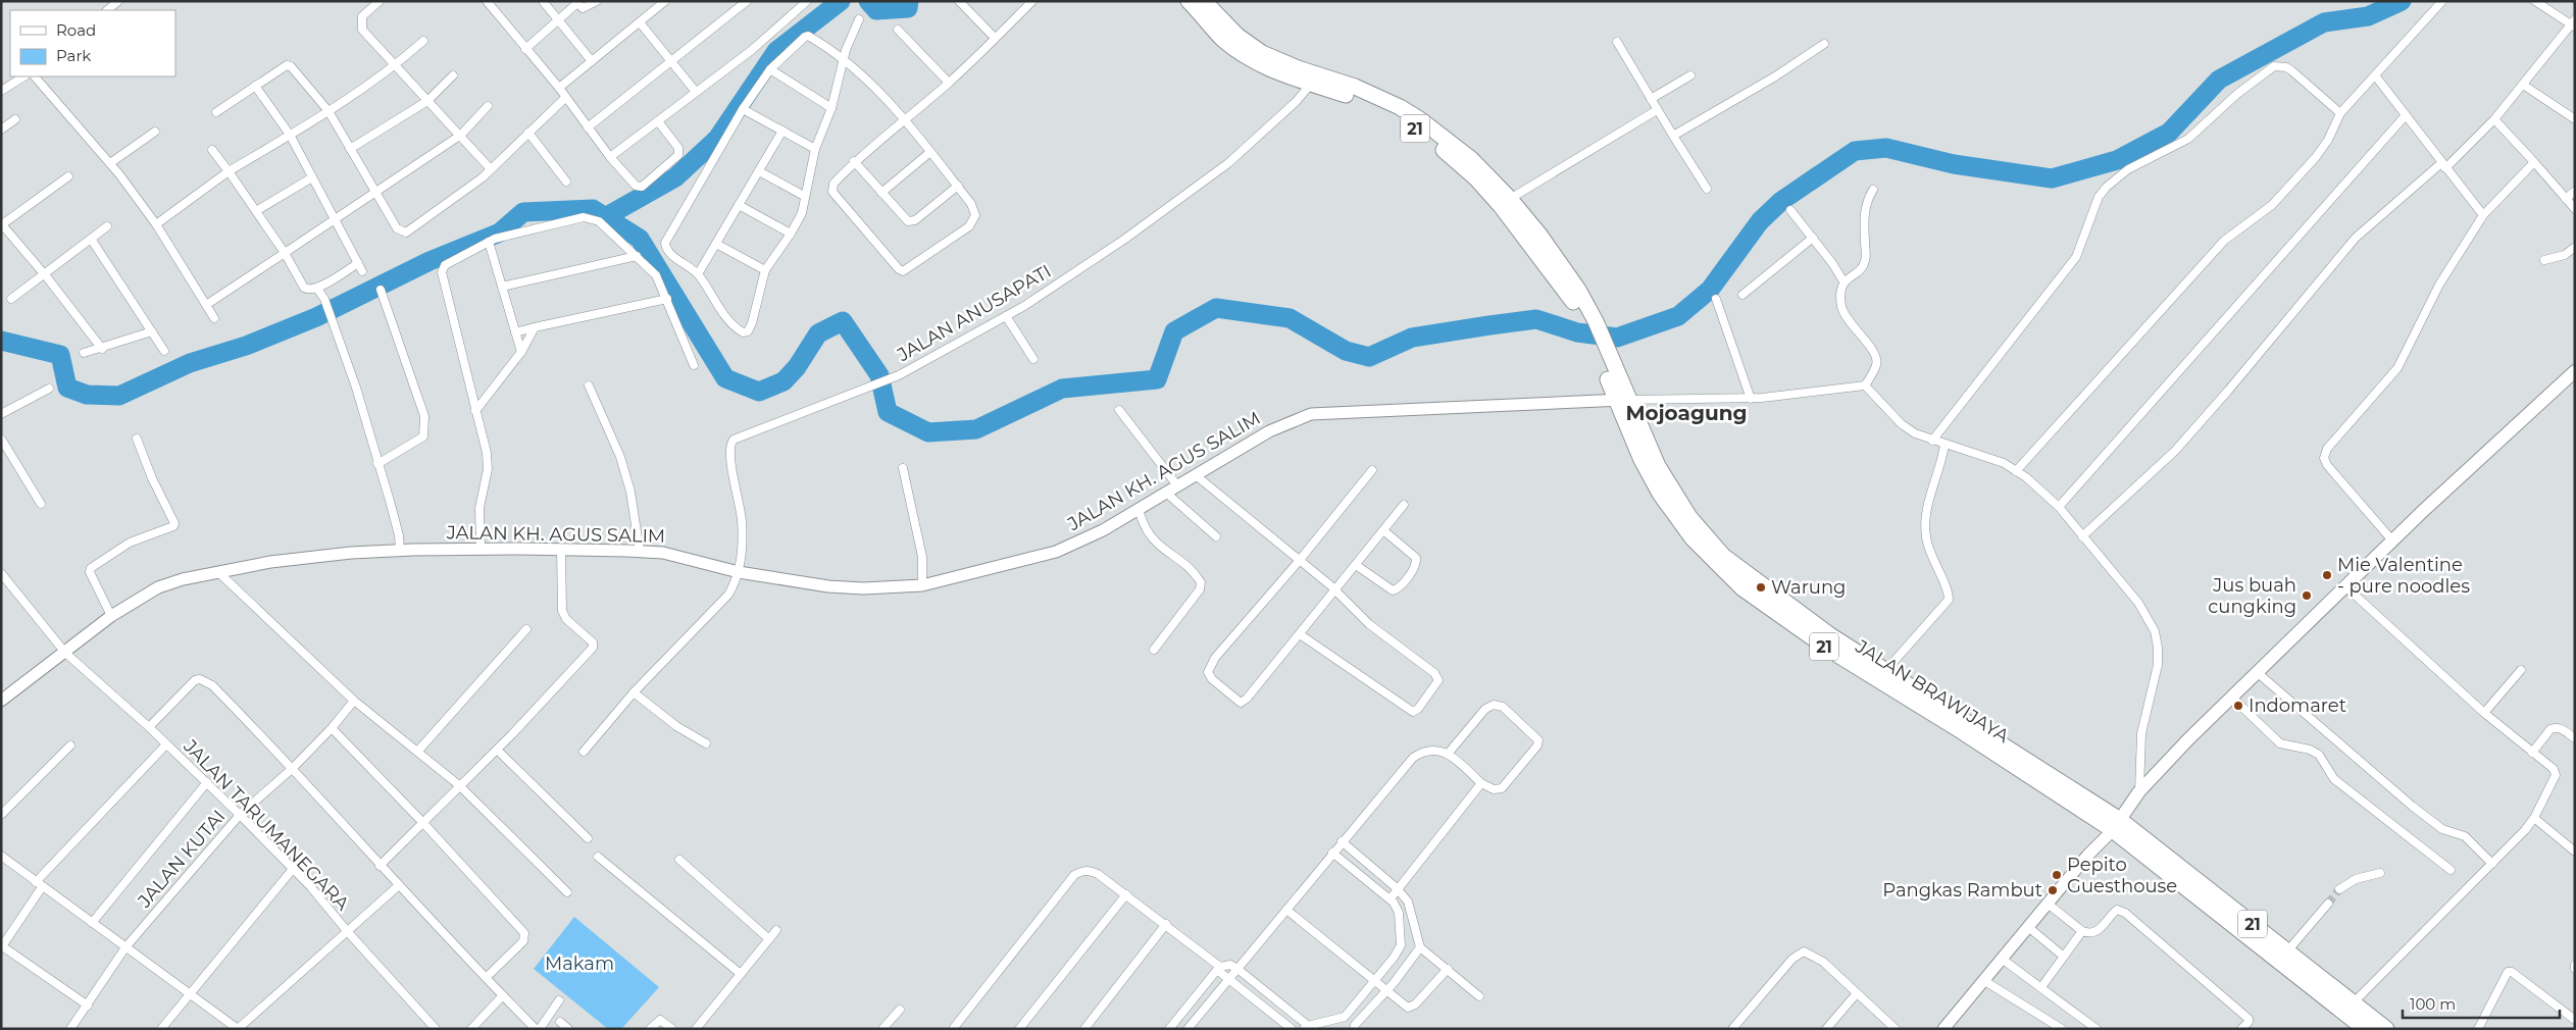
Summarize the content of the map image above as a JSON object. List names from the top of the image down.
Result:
{
  "streets": {
    "highway": ["21", "JALAN BRAWIJAYA"],
    "street": [
      "JALAN ANUSAPATI",
      "JALAN KH. AGUS SALIM",
      "JALAN TARUMANEGARA",
      "JALAN KUTAI"
    ]
  },
  "crossings": [
    ["21", "JALAN BRAWIJAYA"],
    ["JALAN ANUSAPATI", "JALAN KH. AGUS SALIM"],
    ["JALAN ANUSAPATI", "JALAN BRAWIJAYA"],
    ["JALAN KH. AGUS SALIM", "JALAN BRAWIJAYA"],
    ["JALAN KH. AGUS SALIM", "JALAN TARUMANEGARA"],
    ["JALAN TARUMANEGARA", "JALAN KUTAI"]
  ],
  "districts": ["Mojoagung"],
  "parks": ["Makam"],
  "places": [
    "Mie Valentine - pure noodles",
    "Warung",
    "Jus buah cungking",
    "Indomaret",
    "Pepito Guesthouse",
    "Pangkas Rambut"
  ],
  "legend": ["Road", "Park"],
  "scale_bar": "100 m"
}
